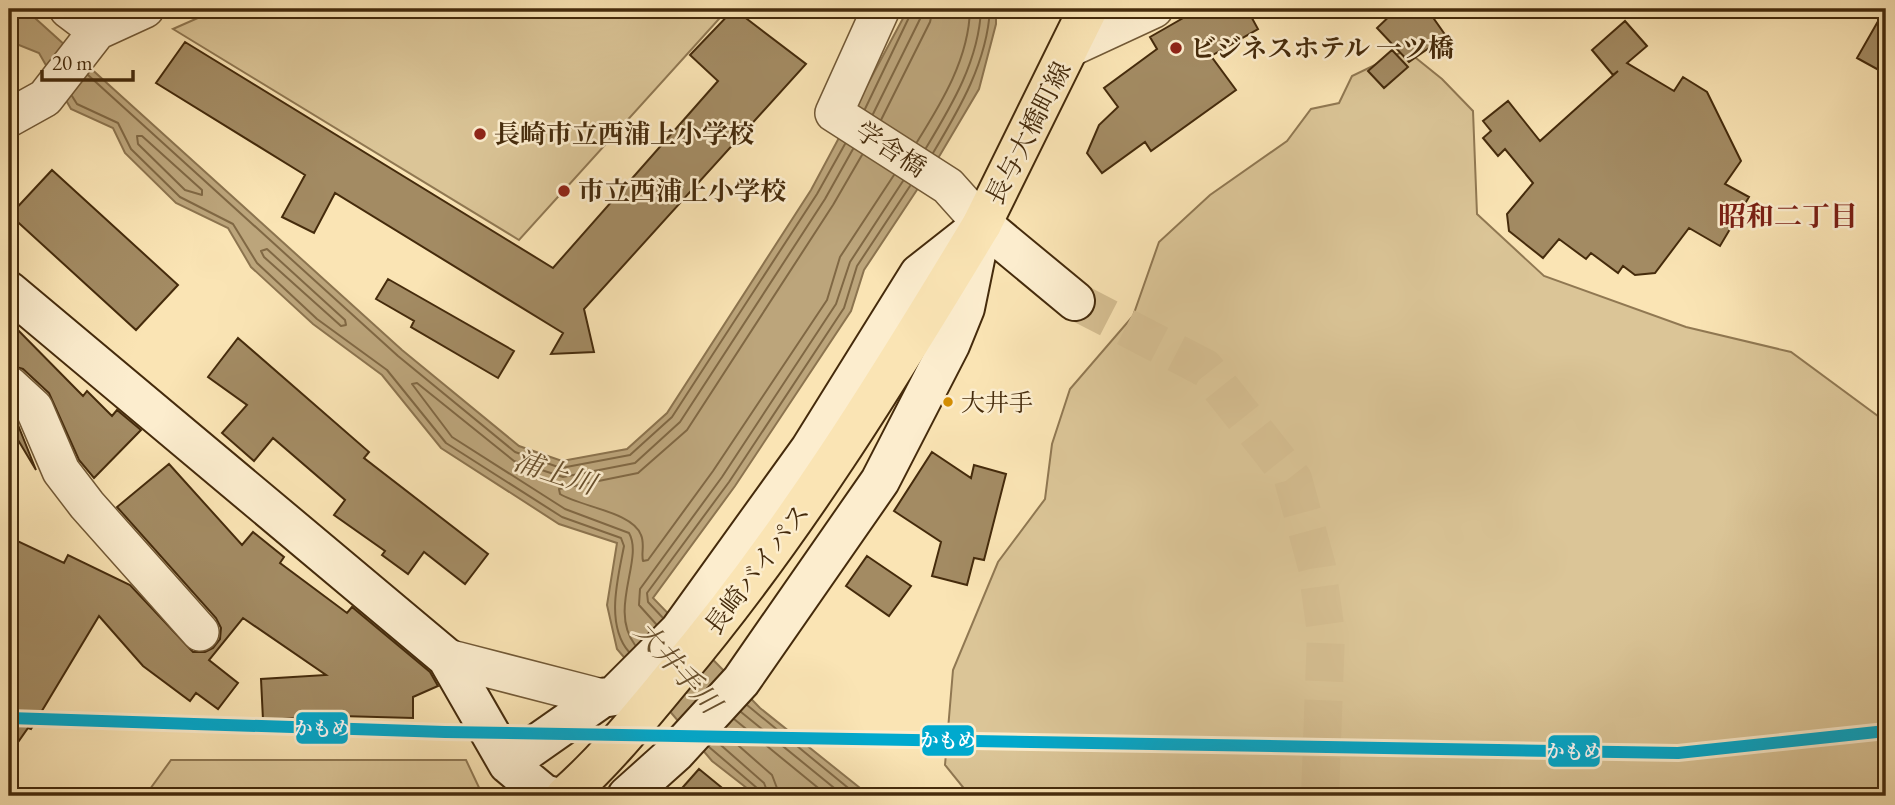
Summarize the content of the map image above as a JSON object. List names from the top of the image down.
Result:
{
  "streets": {
    "main road": ["長与大橋町線", "長崎バイパス"],
    "street": ["学舎橋"]
  },
  "crossings": [
    ["長与大橋町線", "学舎橋"],
    ["長与大橋町線", "長崎バイパス"],
    ["学舎橋", "長崎バイパス"]
  ],
  "districts": ["昭和二丁目"],
  "water": ["浦上川", "大井手川"],
  "places": [
    "ビジネスホテル 一ツ橋",
    "長崎市立西浦上小学校",
    "市立西浦上小学校",
    "大井手"
  ],
  "lines": ["transit line かもめ"],
  "scale_bar": "20 m"
}
